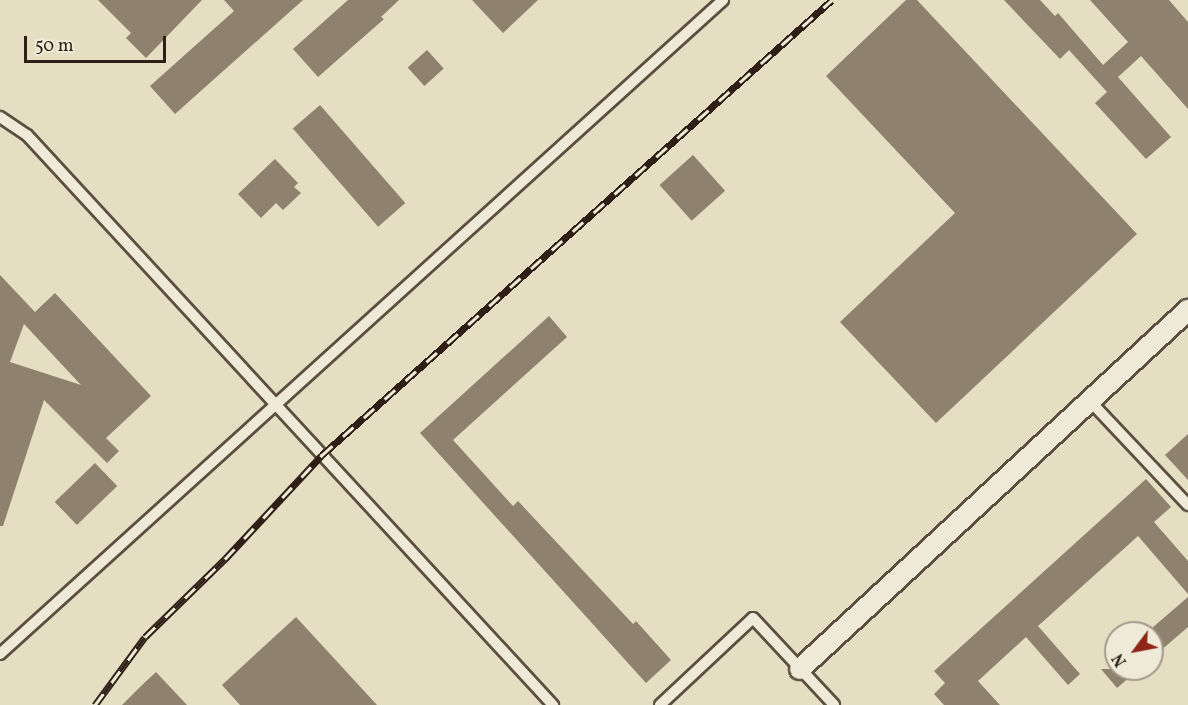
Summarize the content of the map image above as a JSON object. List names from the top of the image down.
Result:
{
  "scale_bar": "50 m",
  "north": "bottom left"
}
